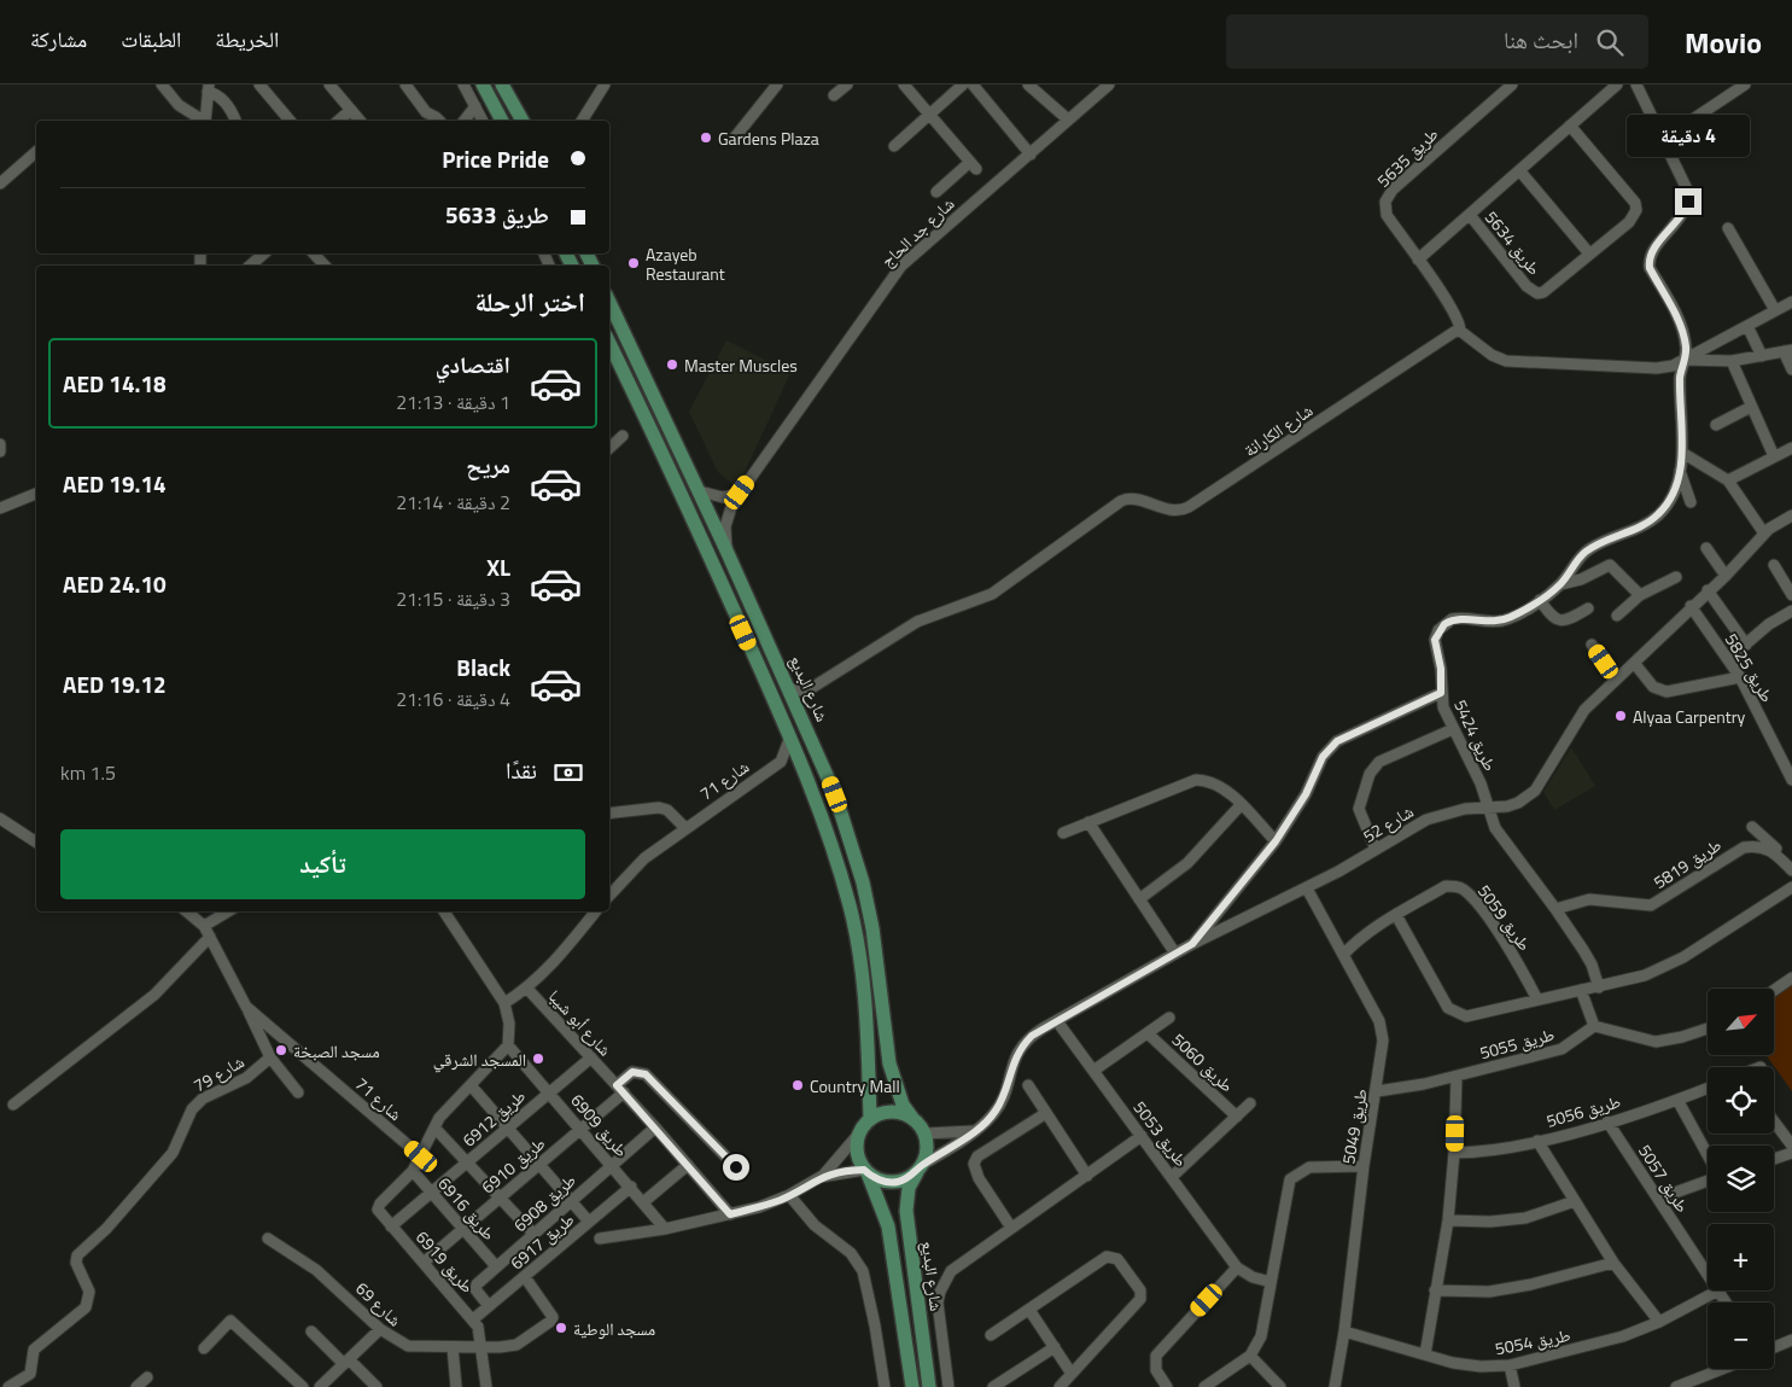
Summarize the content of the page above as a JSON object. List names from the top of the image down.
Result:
{
  "streets": {
    "main road": ["شارع البديع"],
    "street": [
      "طريق 5635",
      "شارع جد الحاج",
      "طريق 5634",
      "شارع الكارانة",
      "طريق 5825",
      "طريق 5424",
      "شارع 71",
      "شارع 52",
      "طريق 5819",
      "طريق 5059",
      "شارع أبو شيبا",
      "طريق 5055",
      "طريق 5060",
      "شارع 79",
      "طريق 5056",
      "طريق 6912",
      "طريق 6909",
      "طريق 5049",
      "طريق 5053",
      "طريق 6910",
      "طريق 5057",
      "طريق 6908",
      "طريق 6916",
      "طريق 6917",
      "طريق 6919",
      "شارع 69",
      "طريق 5054"
    ]
  },
  "crossings": [
    ["طريق 5635", "طريق 5634"],
    ["طريق 5635", "شارع الكارانة"],
    ["شارع جد الحاج", "شارع البديع"],
    ["شارع الكارانة", "شارع البديع"],
    ["طريق 5825", "شارع 52"],
    ["شارع البديع", "شارع 52"],
    ["طريق 5424", "شارع 52"],
    ["شارع 52", "طريق 5049"],
    ["شارع 52", "طريق 5053"],
    ["طريق 5059", "طريق 5049"],
    ["شارع أبو شيبا", "طريق 6912"],
    ["شارع أبو شيبا", "طريق 6910"],
    ["شارع أبو شيبا", "طريق 6908"],
    ["طريق 5055", "طريق 5049"],
    ["طريق 5060", "طريق 5053"],
    ["طريق 5056", "طريق 5057"],
    ["طريق 6912", "طريق 6909"],
    ["طريق 6912", "طريق 6916"],
    ["طريق 6912", "طريق 6919"],
    ["طريق 6909", "طريق 6910"],
    ["طريق 6909", "طريق 6908"],
    ["طريق 6909", "طريق 6917"],
    ["طريق 5049", "طريق 5054"],
    ["طريق 6910", "طريق 6916"],
    ["طريق 6910", "طريق 6919"],
    ["طريق 5057", "طريق 5054"],
    ["طريق 6908", "طريق 6916"],
    ["طريق 6908", "طريق 6917"],
    ["طريق 6917", "طريق 6919"],
    ["طريق 6917", "شارع 69"]
  ],
  "places": [
    "Gardens Plaza",
    "Azayeb Restaurant",
    "Master Muscles",
    "Alyaa Carpentry",
    "مسجد الصبخة",
    "المسجد الشرقي",
    "Country Mall",
    "مسجد الوطية"
  ],
  "north": "top right",
  "page": {
    "header": "Movio",
    "search": "ابحث هنا",
    "nav": ["الخريطة", "الطبقات", "مشاركة"],
    "bubble": "4 دقيقة",
    "banner": ["Price Pride", "طريق 5633"],
    "heading": "اختر الرحلة",
    "list": [
      {
        "name": "اقتصادي",
        "note": "1 دقيقة · 21:13",
        "value": "AED 14.18"
      },
      {
        "name": "مريح",
        "note": "2 دقيقة · 21:14",
        "value": "AED 19.14"
      },
      {
        "name": "XL",
        "note": "3 دقيقة · 21:15",
        "value": "AED 24.10"
      },
      {
        "name": "Black",
        "note": "4 دقيقة · 21:16",
        "value": "AED 19.12"
      }
    ],
    "pay": ["نقدًا", "1.5 km"],
    "buttons": "تأكيد",
    "map_buttons": ["+", "−"]
  }
}
